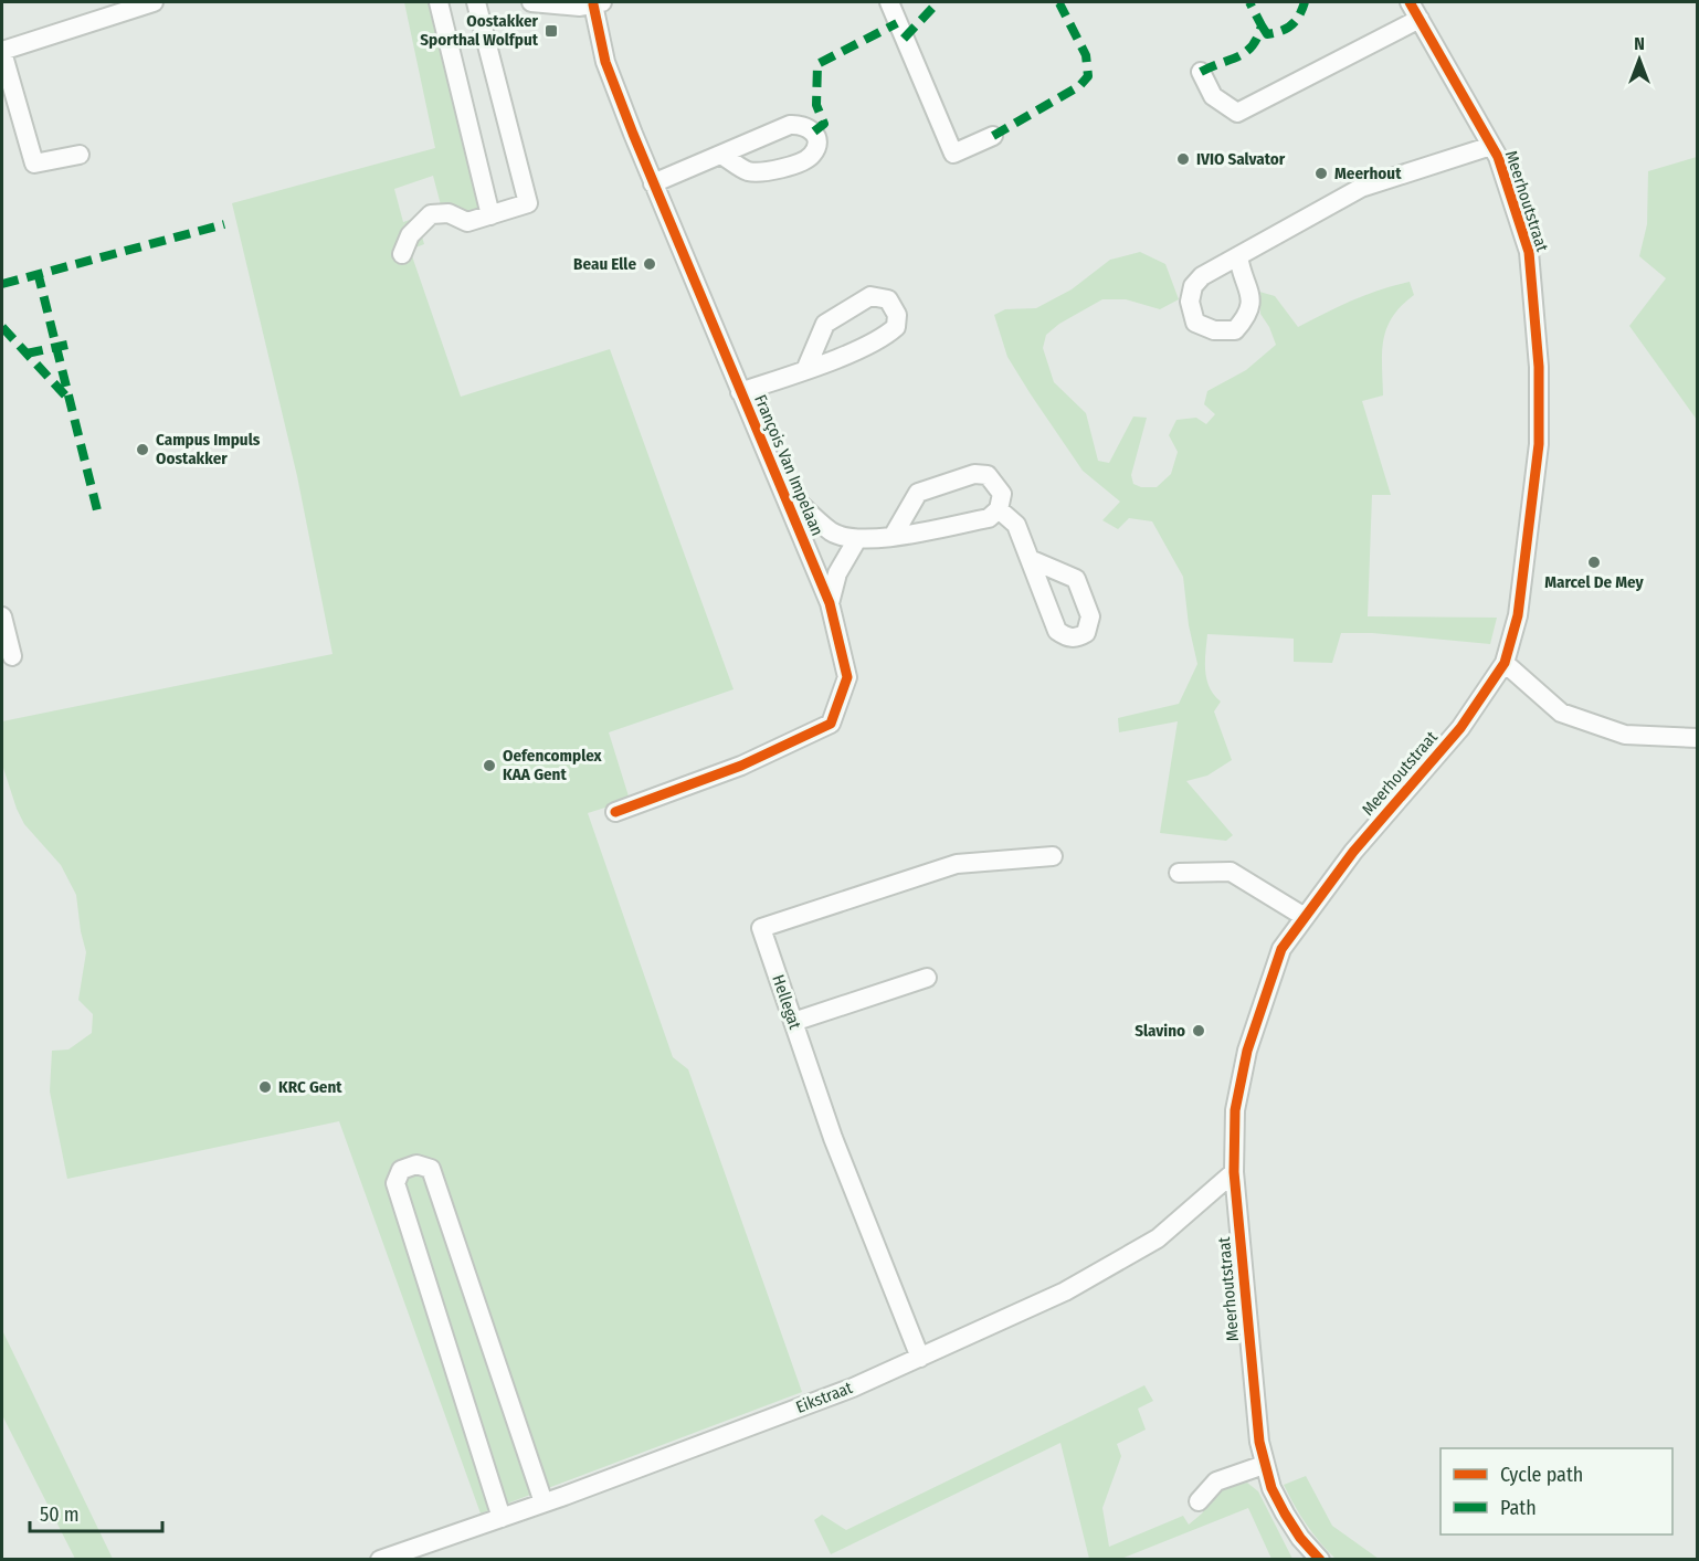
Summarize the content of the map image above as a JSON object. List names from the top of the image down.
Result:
{
  "streets": {
    "street": [
      "Meerhoutstraat",
      "François Van Impelaan",
      "Hellegat",
      "Eikstraat"
    ]
  },
  "crossings": [
    ["Meerhoutstraat", "Eikstraat"],
    ["Hellegat", "Eikstraat"]
  ],
  "places": {
    "transit": ["Oostakker Sporthal Wolfput"],
    "other": [
      "IVIO Salvator",
      "Meerhout",
      "Beau Elle",
      "Campus Impuls Oostakker",
      "Marcel De Mey",
      "Oefencomplex KAA Gent",
      "Slavino",
      "KRC Gent"
    ]
  },
  "legend": ["Cycle path", "Path"],
  "scale_bar": "50 m",
  "north": "top"
}
